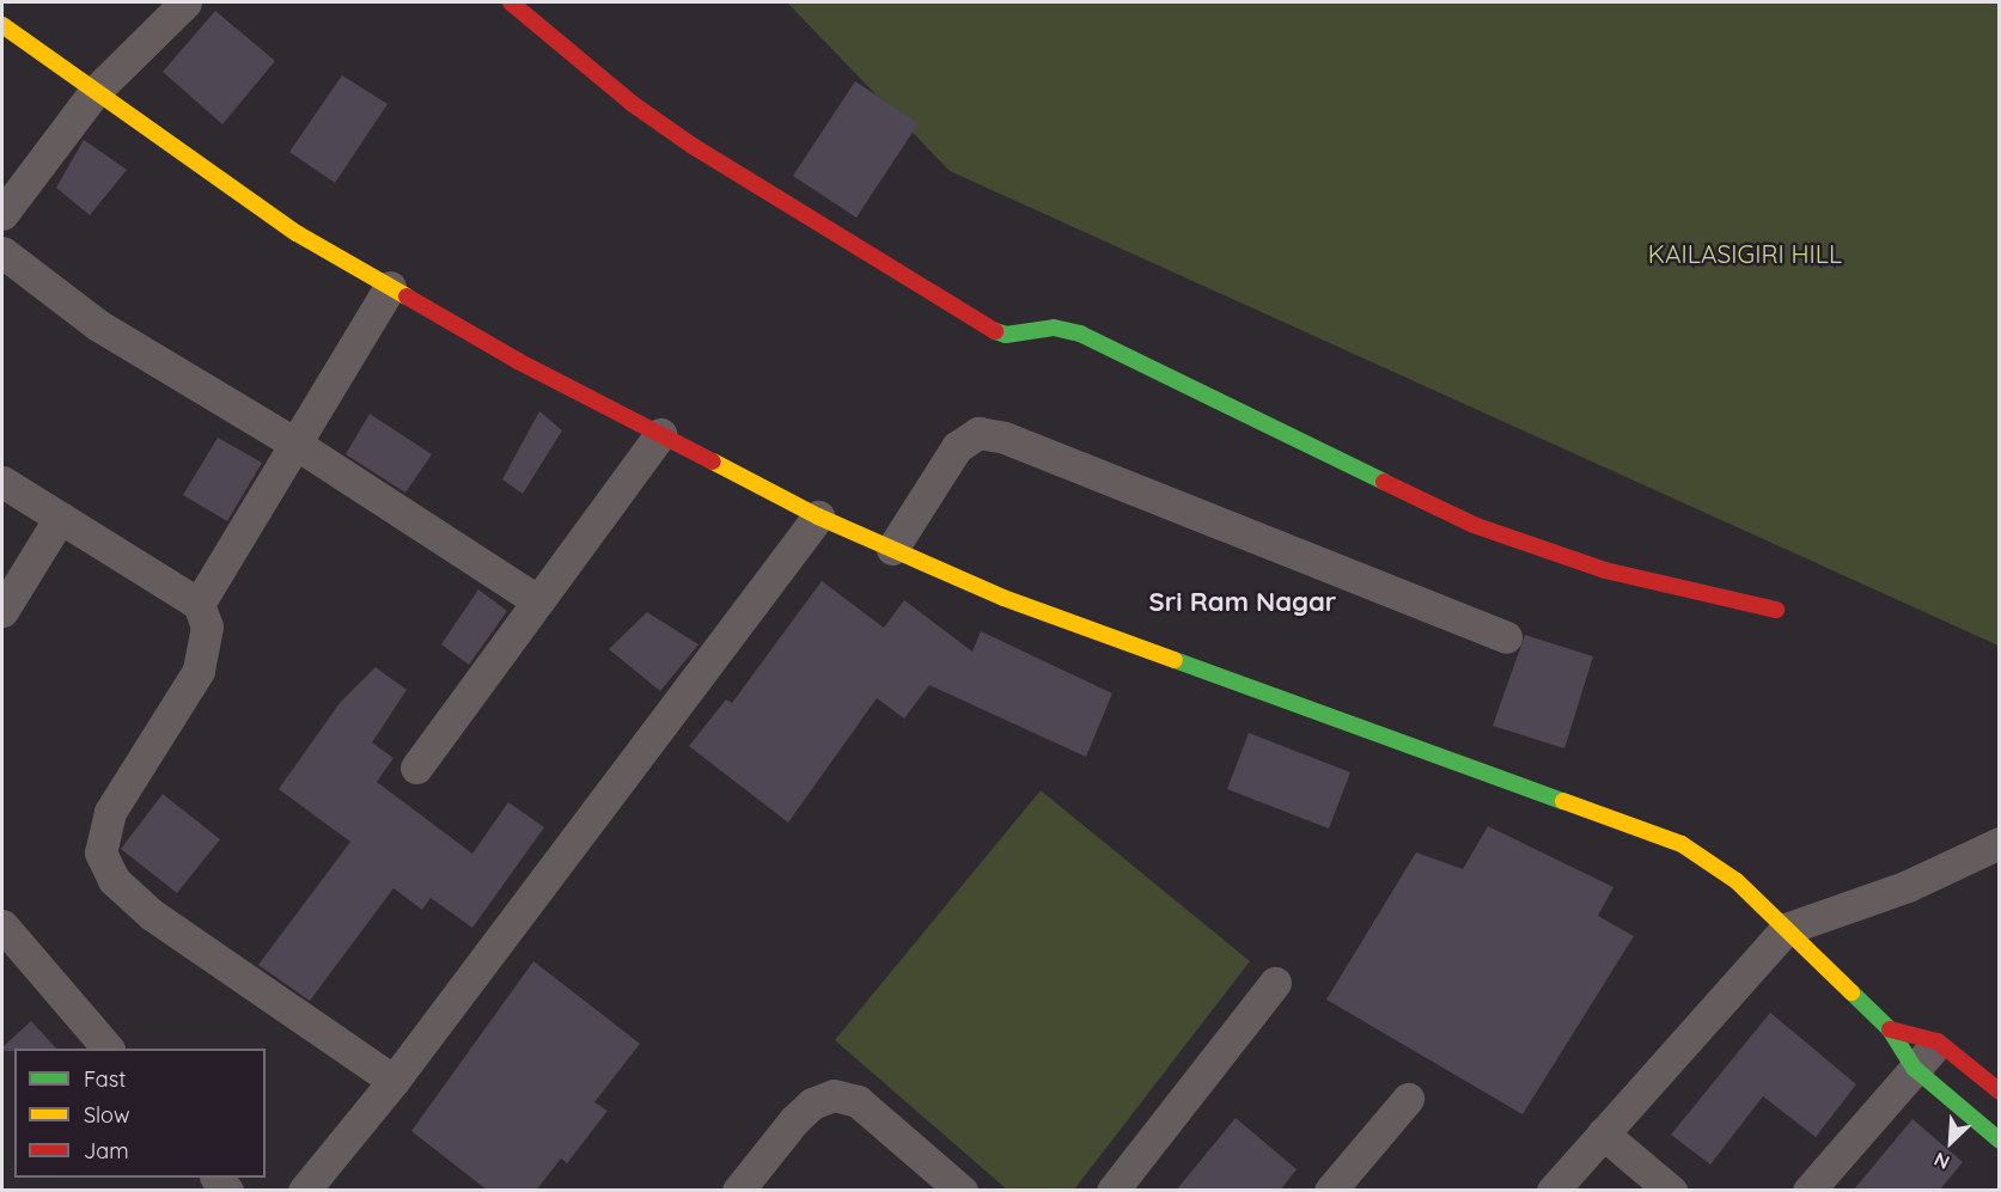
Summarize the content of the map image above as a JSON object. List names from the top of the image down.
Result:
{
  "districts": ["Sri Ram Nagar"],
  "parks": ["KAILASIGIRI HILL"],
  "legend": ["Fast", "Slow", "Jam"],
  "north": "bottom left"
}
